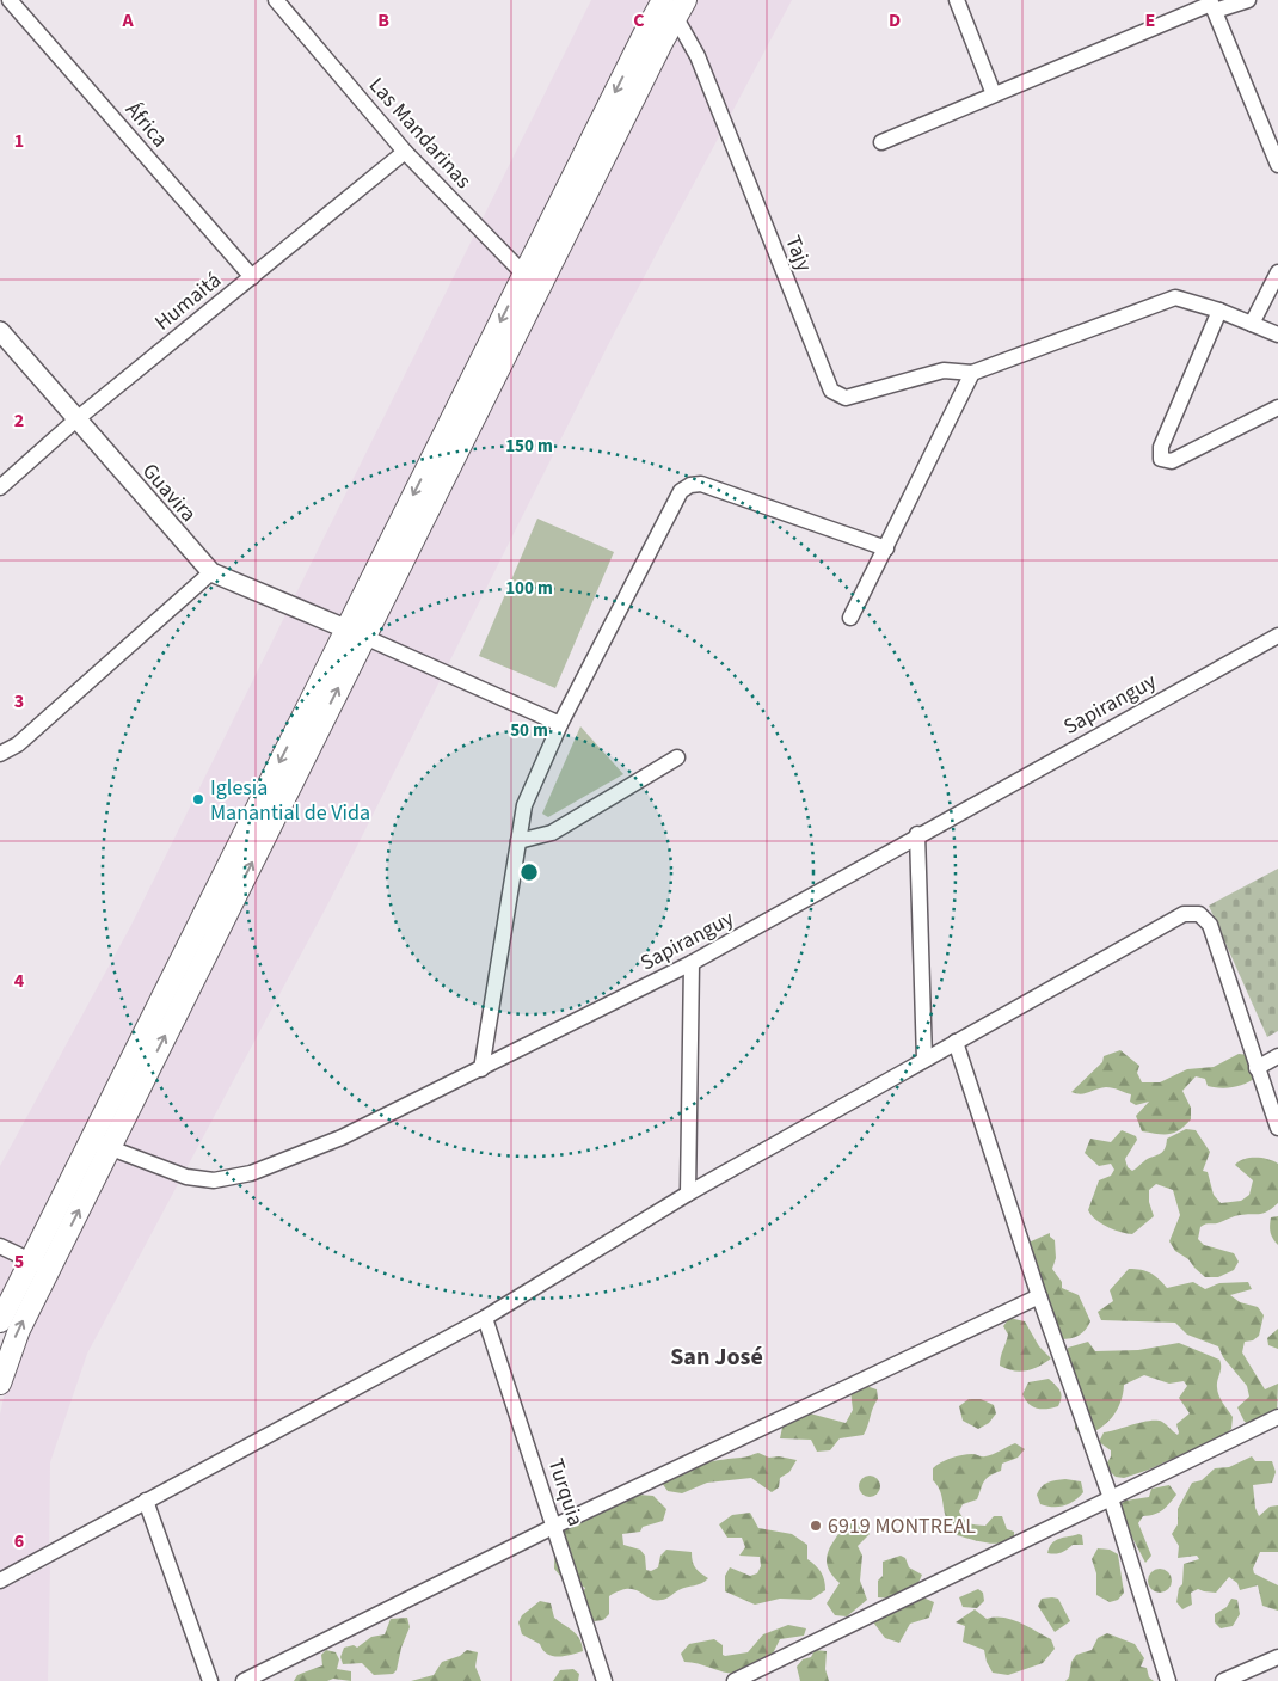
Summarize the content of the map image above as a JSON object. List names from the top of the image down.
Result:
{
  "streets": {
    "street": [
      "África",
      "Las Mandarinas",
      "Tajy",
      "Humaitá",
      "Guavira",
      "Sapiranguy",
      "Turquia"
    ]
  },
  "crossings": [
    ["África", "Humaitá"],
    ["Las Mandarinas", "Humaitá"],
    ["Humaitá", "Guavira"]
  ],
  "districts": ["San José"],
  "places": ["Iglesia Manantial de Vida", "6919 MONTREAL"],
  "grid": {
    "columns": [
      "A",
      "B",
      "C",
      "D",
      "E"
    ],
    "rows": [
      "1",
      "2",
      "3",
      "4",
      "5",
      "6"
    ]
  },
  "rings": ["150 m", "100 m", "50 m"]
}
